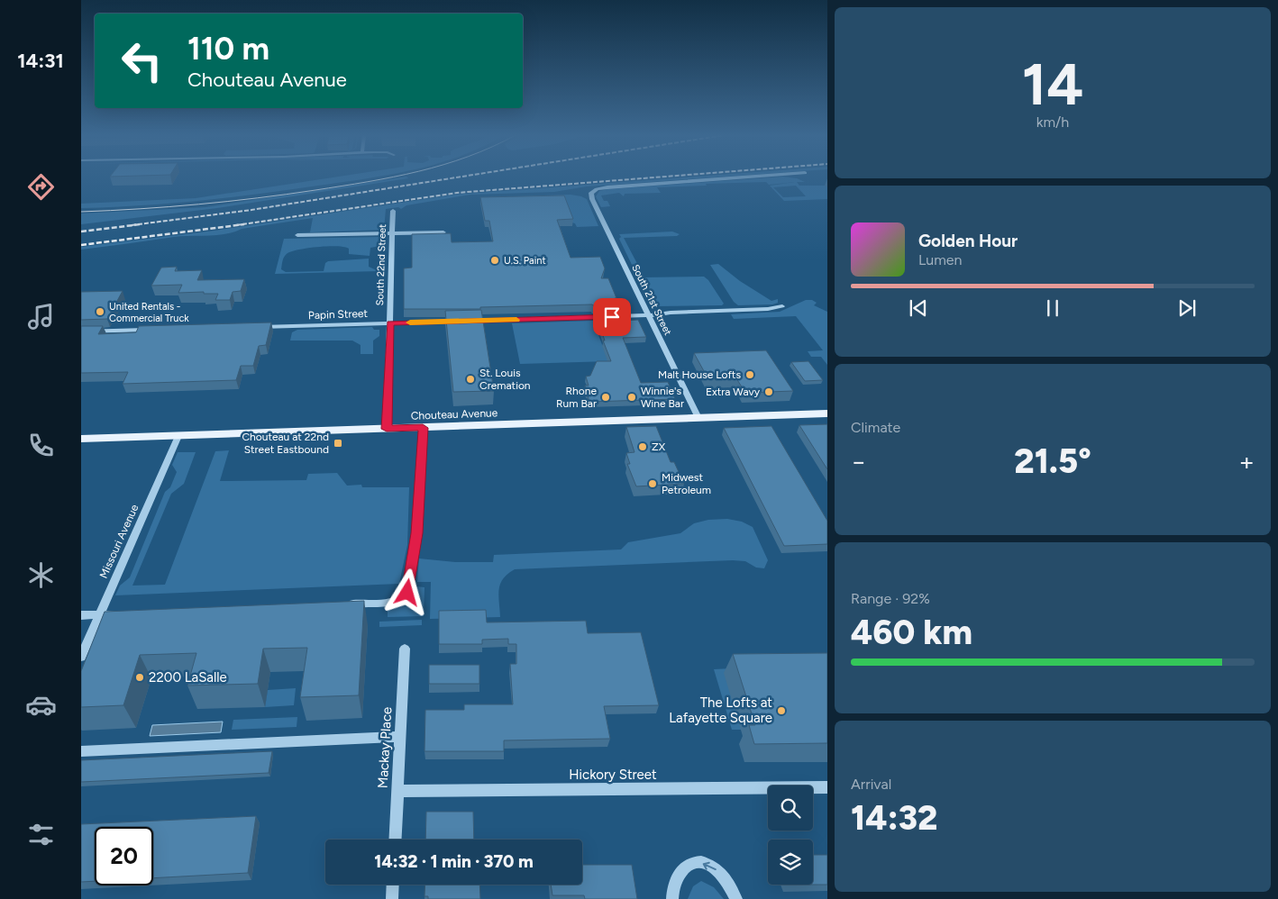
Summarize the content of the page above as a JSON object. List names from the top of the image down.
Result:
{
  "streets": {
    "main road": ["Chouteau Avenue"],
    "street": [
      "South 22nd Street",
      "South 21st Street",
      "Papin Street",
      "Missouri Avenue",
      "Mackay Place",
      "Hickory Street"
    ]
  },
  "crossings": [
    ["South 22nd Street", "Papin Street"],
    ["South 22nd Street", "Chouteau Avenue"],
    ["South 21st Street", "Chouteau Avenue"],
    ["Chouteau Avenue", "Missouri Avenue"],
    ["Mackay Place", "Hickory Street"]
  ],
  "places": {
    "other": [
      "U.S. Paint",
      "United Rentals - Commercial Truck",
      "Malt House Lofts",
      "St. Louis Cremation",
      "Extra Wavy",
      "Rhone Rum Bar",
      "Winnie's Wine Bar",
      "ZX",
      "Midwest Petroleum",
      "2200 LaSalle",
      "The Lofts at Lafayette Square"
    ],
    "transit": ["Chouteau at 22nd Street Eastbound"]
  },
  "page": {
    "tabs": "14:31",
    "tile": [
      ["14", "km/h"],
      "Climate",
      ["Range · 92%", "460 km"],
      ["Arrival", "14:32"]
    ],
    "turn": ["110 m", "Chouteau Avenue"],
    "song": ["Golden Hour", "Lumen"],
    "heat": ["−", "21.5°", "+"],
    "limit": "20",
    "trip": "14:32 · 1 min · 370 m"
  }
}
